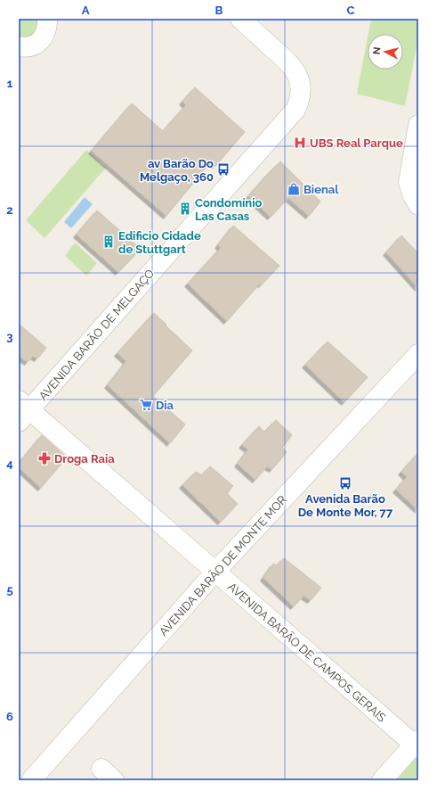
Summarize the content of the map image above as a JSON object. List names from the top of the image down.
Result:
{
  "streets": {
    "street": ["AVENIDA BARÃO DE MELGAÇO", "AVENIDA BARÃO DE MONTE MOR", "AVENIDA BARÃO DE CAMPOS GERAIS"]
  },
  "crossings": [
    ["AVENIDA BARÃO DE MELGAÇO", "AVENIDA BARÃO DE CAMPOS GERAIS"],
    ["AVENIDA BARÃO DE MONTE MOR", "AVENIDA BARÃO DE CAMPOS GERAIS"]
  ],
  "places": {
    "hospital": ["UBS Real Parque"],
    "bus stop": ["av Barão Do Melgaço, 360", "Avenida Barão De Monte Mor, 77"],
    "shop": ["Bienal"],
    "building": ["Condomínio Las Casas", "Edificio Cidade de Stuttgart"],
    "supermarket": ["Dia"],
    "pharmacy": ["Droga Raia"]
  },
  "north": "left",
  "grid": {
    "columns": ["A", "B", "C"],
    "rows": [
      "1",
      "2",
      "3",
      "4",
      "5",
      "6"
    ]
  }
}
